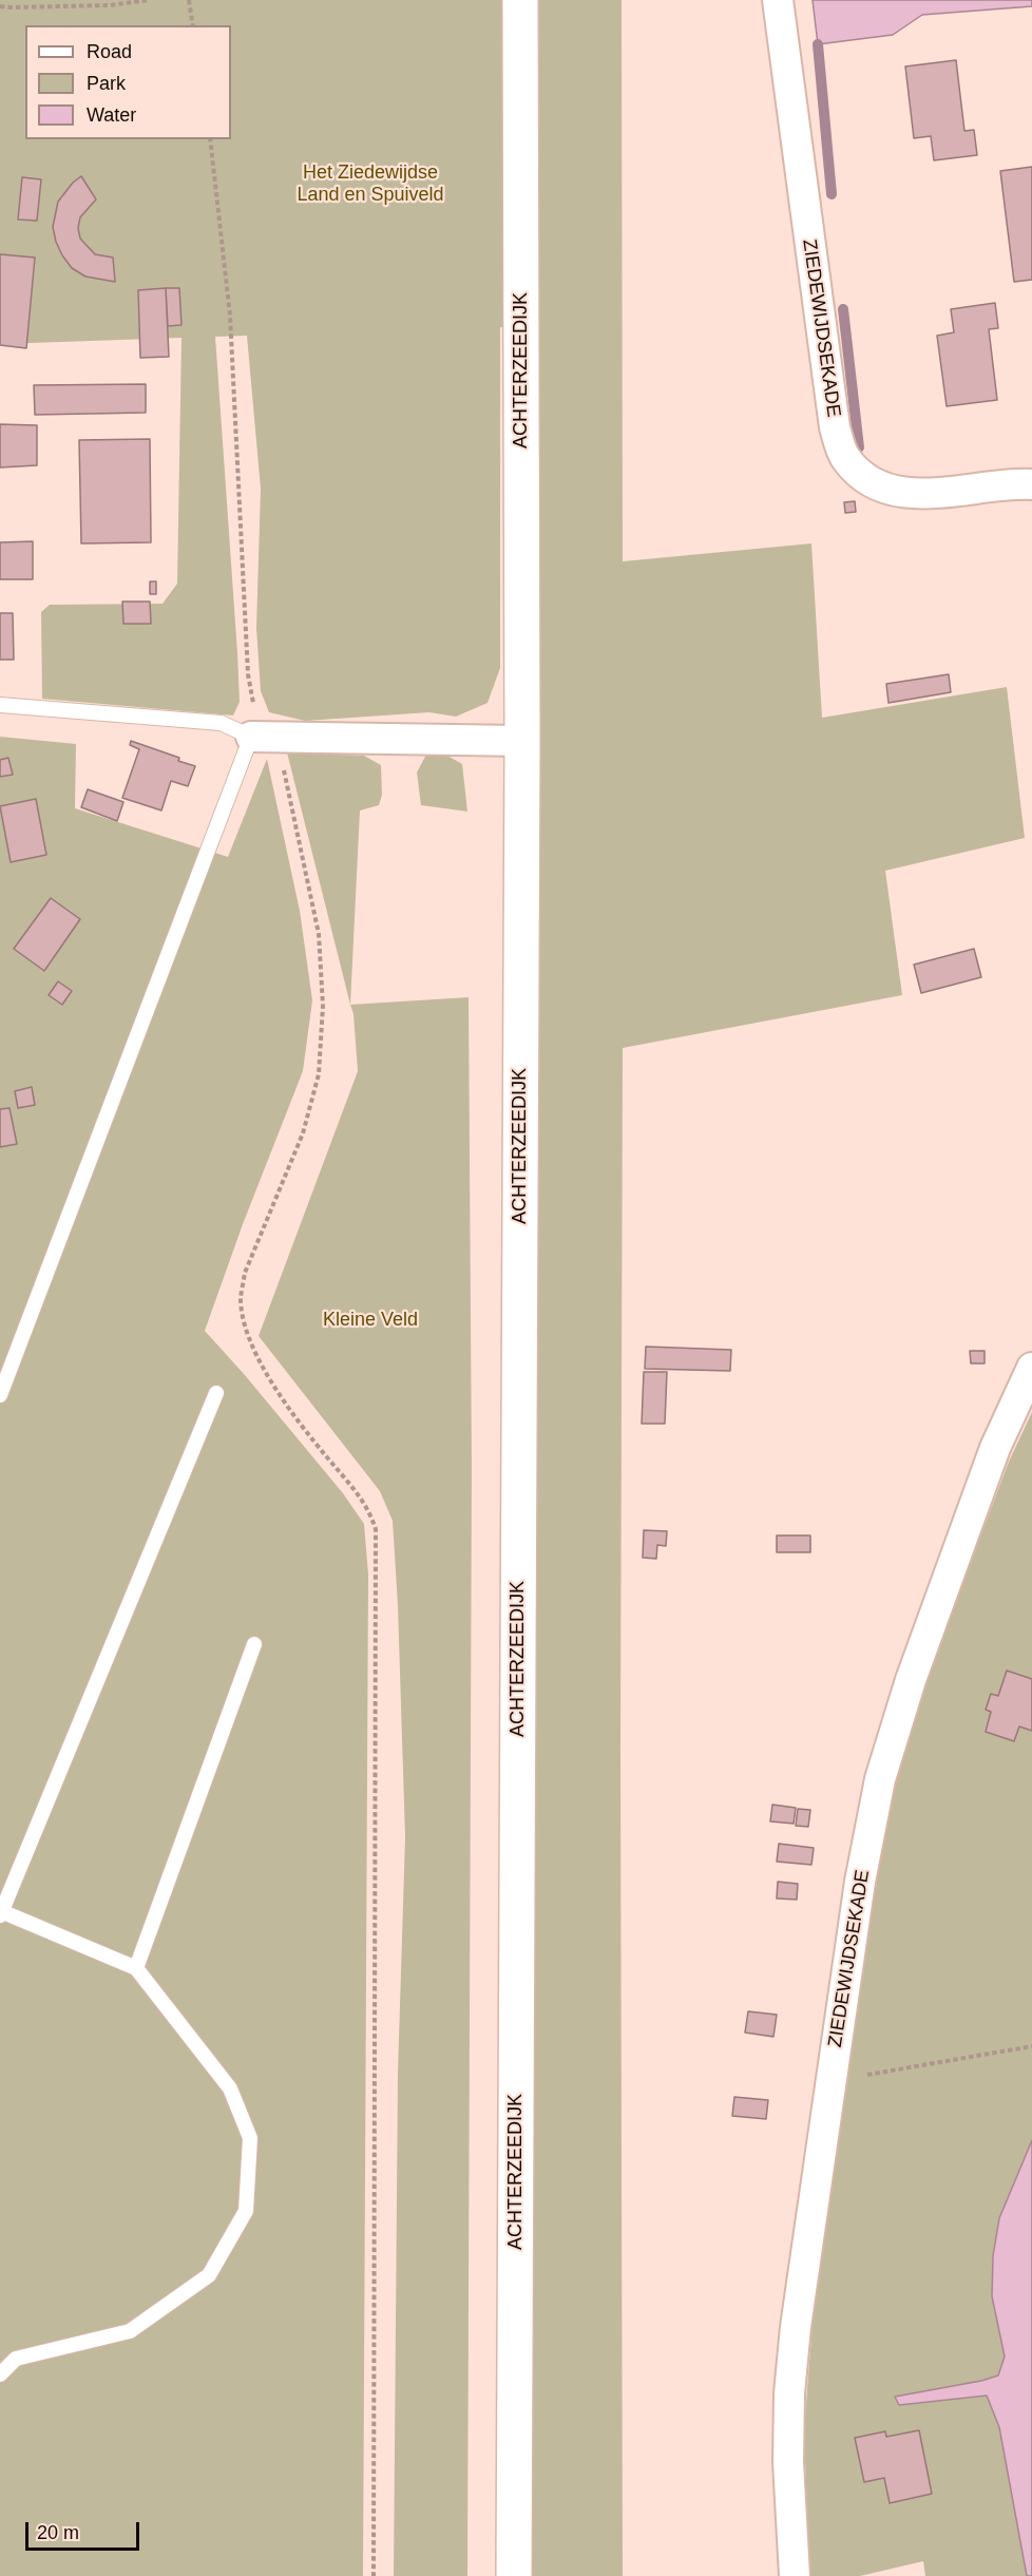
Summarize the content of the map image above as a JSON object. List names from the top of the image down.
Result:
{
  "streets": {
    "main road": ["ACHTERZEEDIJK"],
    "street": ["ZIEDEWIJDSEKADE"]
  },
  "parks": ["Het Ziedewijdse Land en Spuiveld", "Kleine Veld"],
  "legend": ["Road", "Park", "Water"],
  "scale_bar": "20 m"
}
